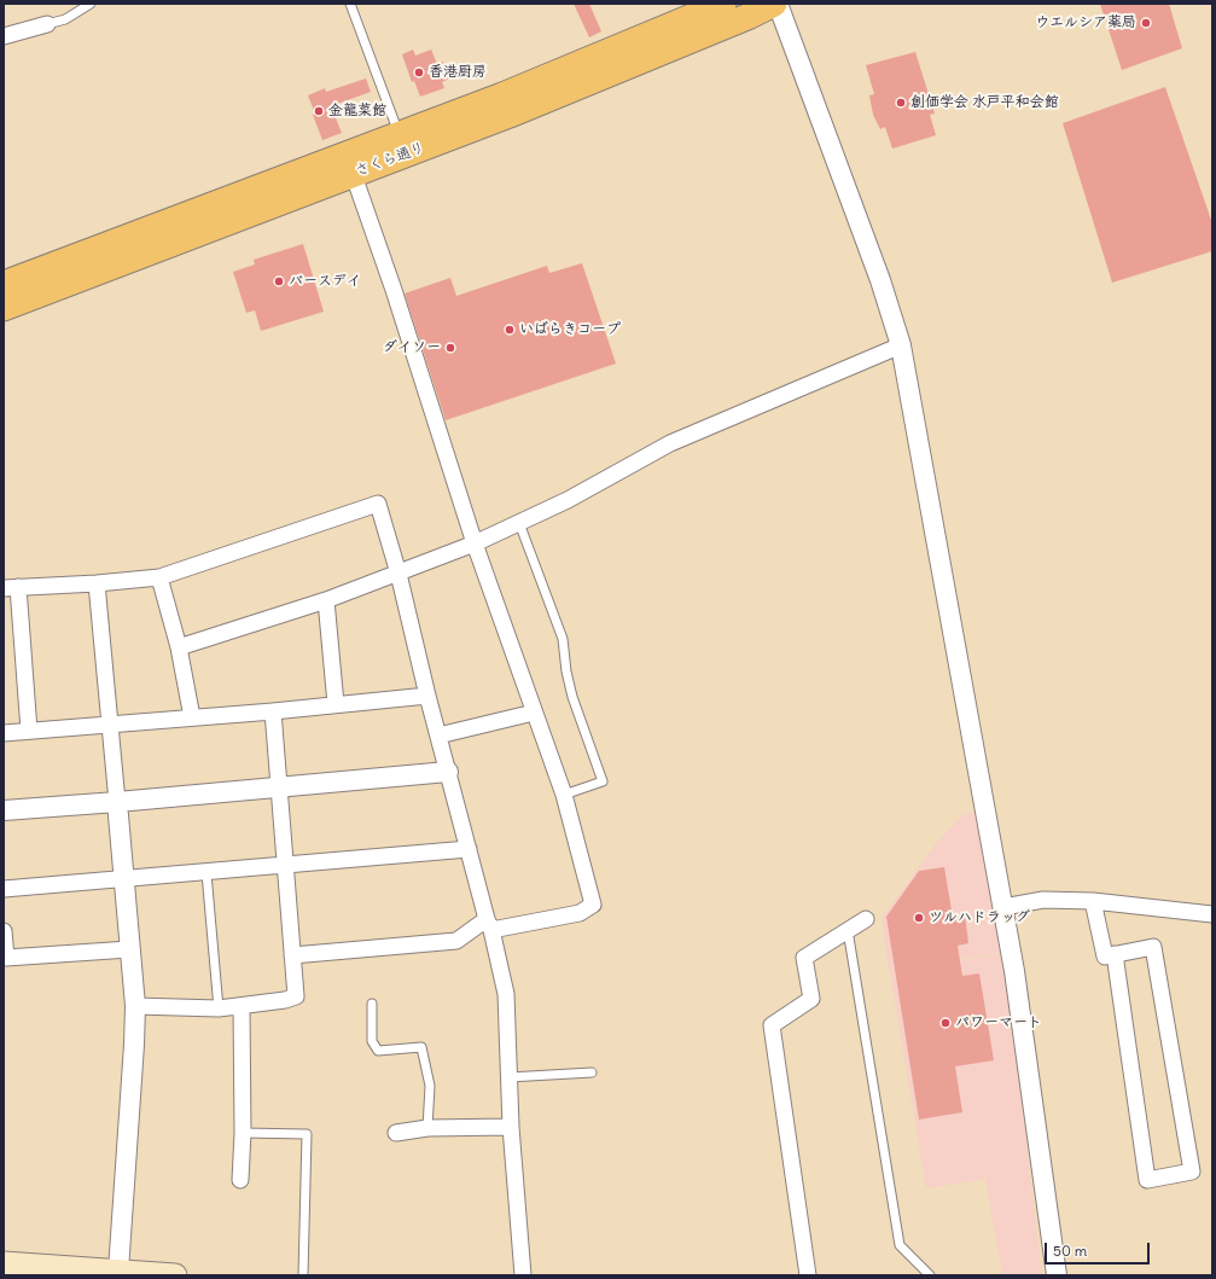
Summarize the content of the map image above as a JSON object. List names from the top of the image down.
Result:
{
  "streets": {
    "main road": ["さくら通り"]
  },
  "places": [
    "ウエルシア薬局",
    "香港厨房",
    "創価学会 水戸平和会館",
    "金龍菜館",
    "バースデイ",
    "いばらきコープ",
    "ダイソー",
    "ツルハドラッグ",
    "パワーマート"
  ],
  "scale_bar": "50 m"
}
